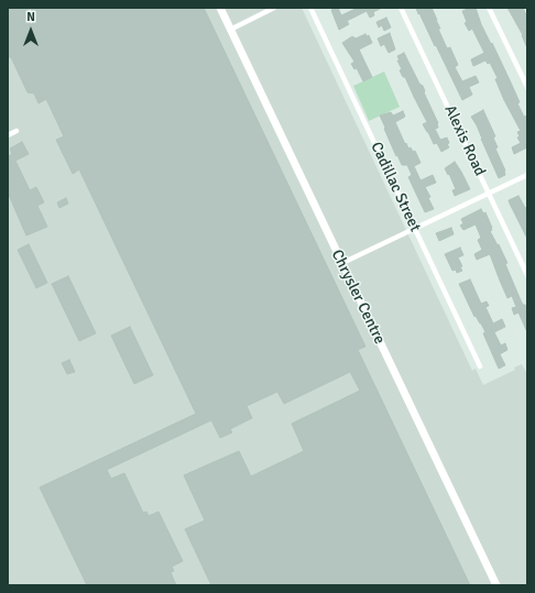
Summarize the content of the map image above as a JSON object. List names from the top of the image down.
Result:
{
  "streets": {
    "street": ["Alexis Road", "Cadillac Street", "Chrysler Centre"]
  },
  "north": "top"
}
